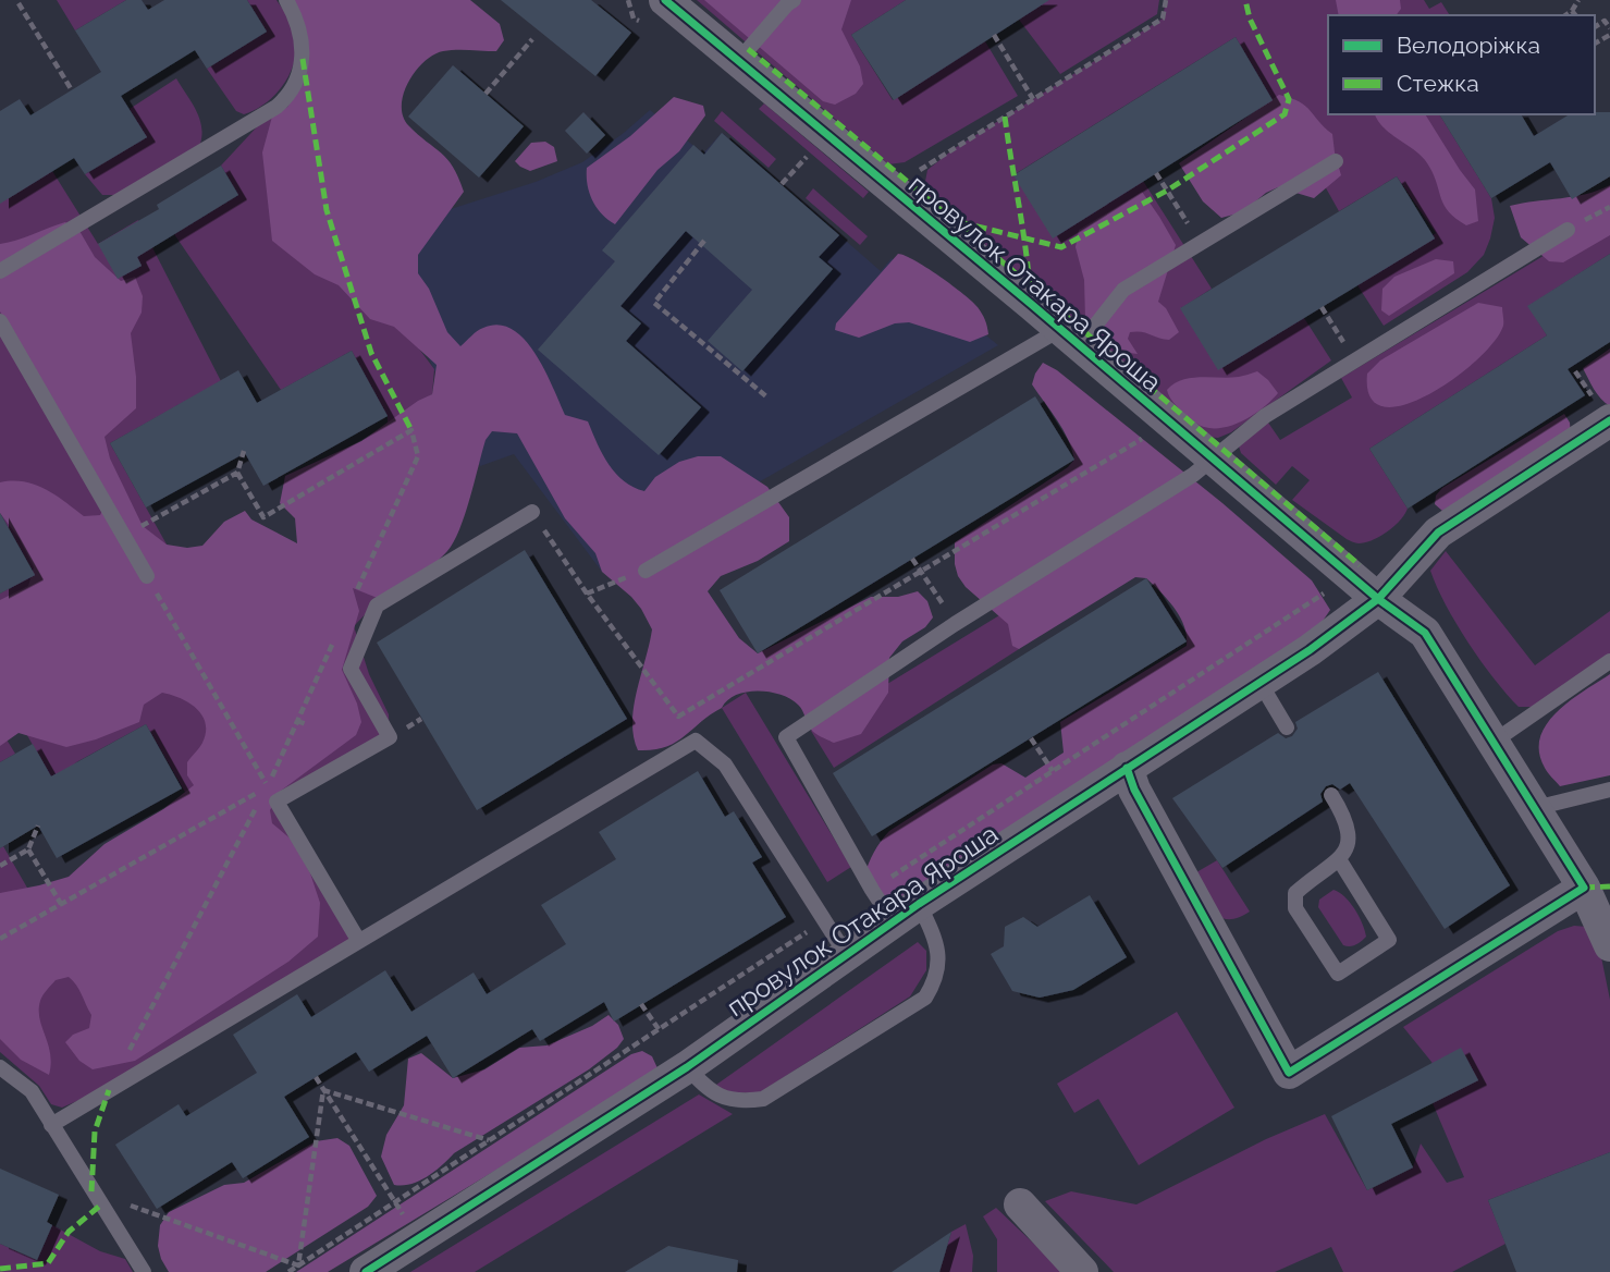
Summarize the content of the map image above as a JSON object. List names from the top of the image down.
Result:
{
  "streets": {
    "street": ["провулок Отакара Яроша"]
  },
  "legend": ["Велодоріжка", "Стежка"]
}
